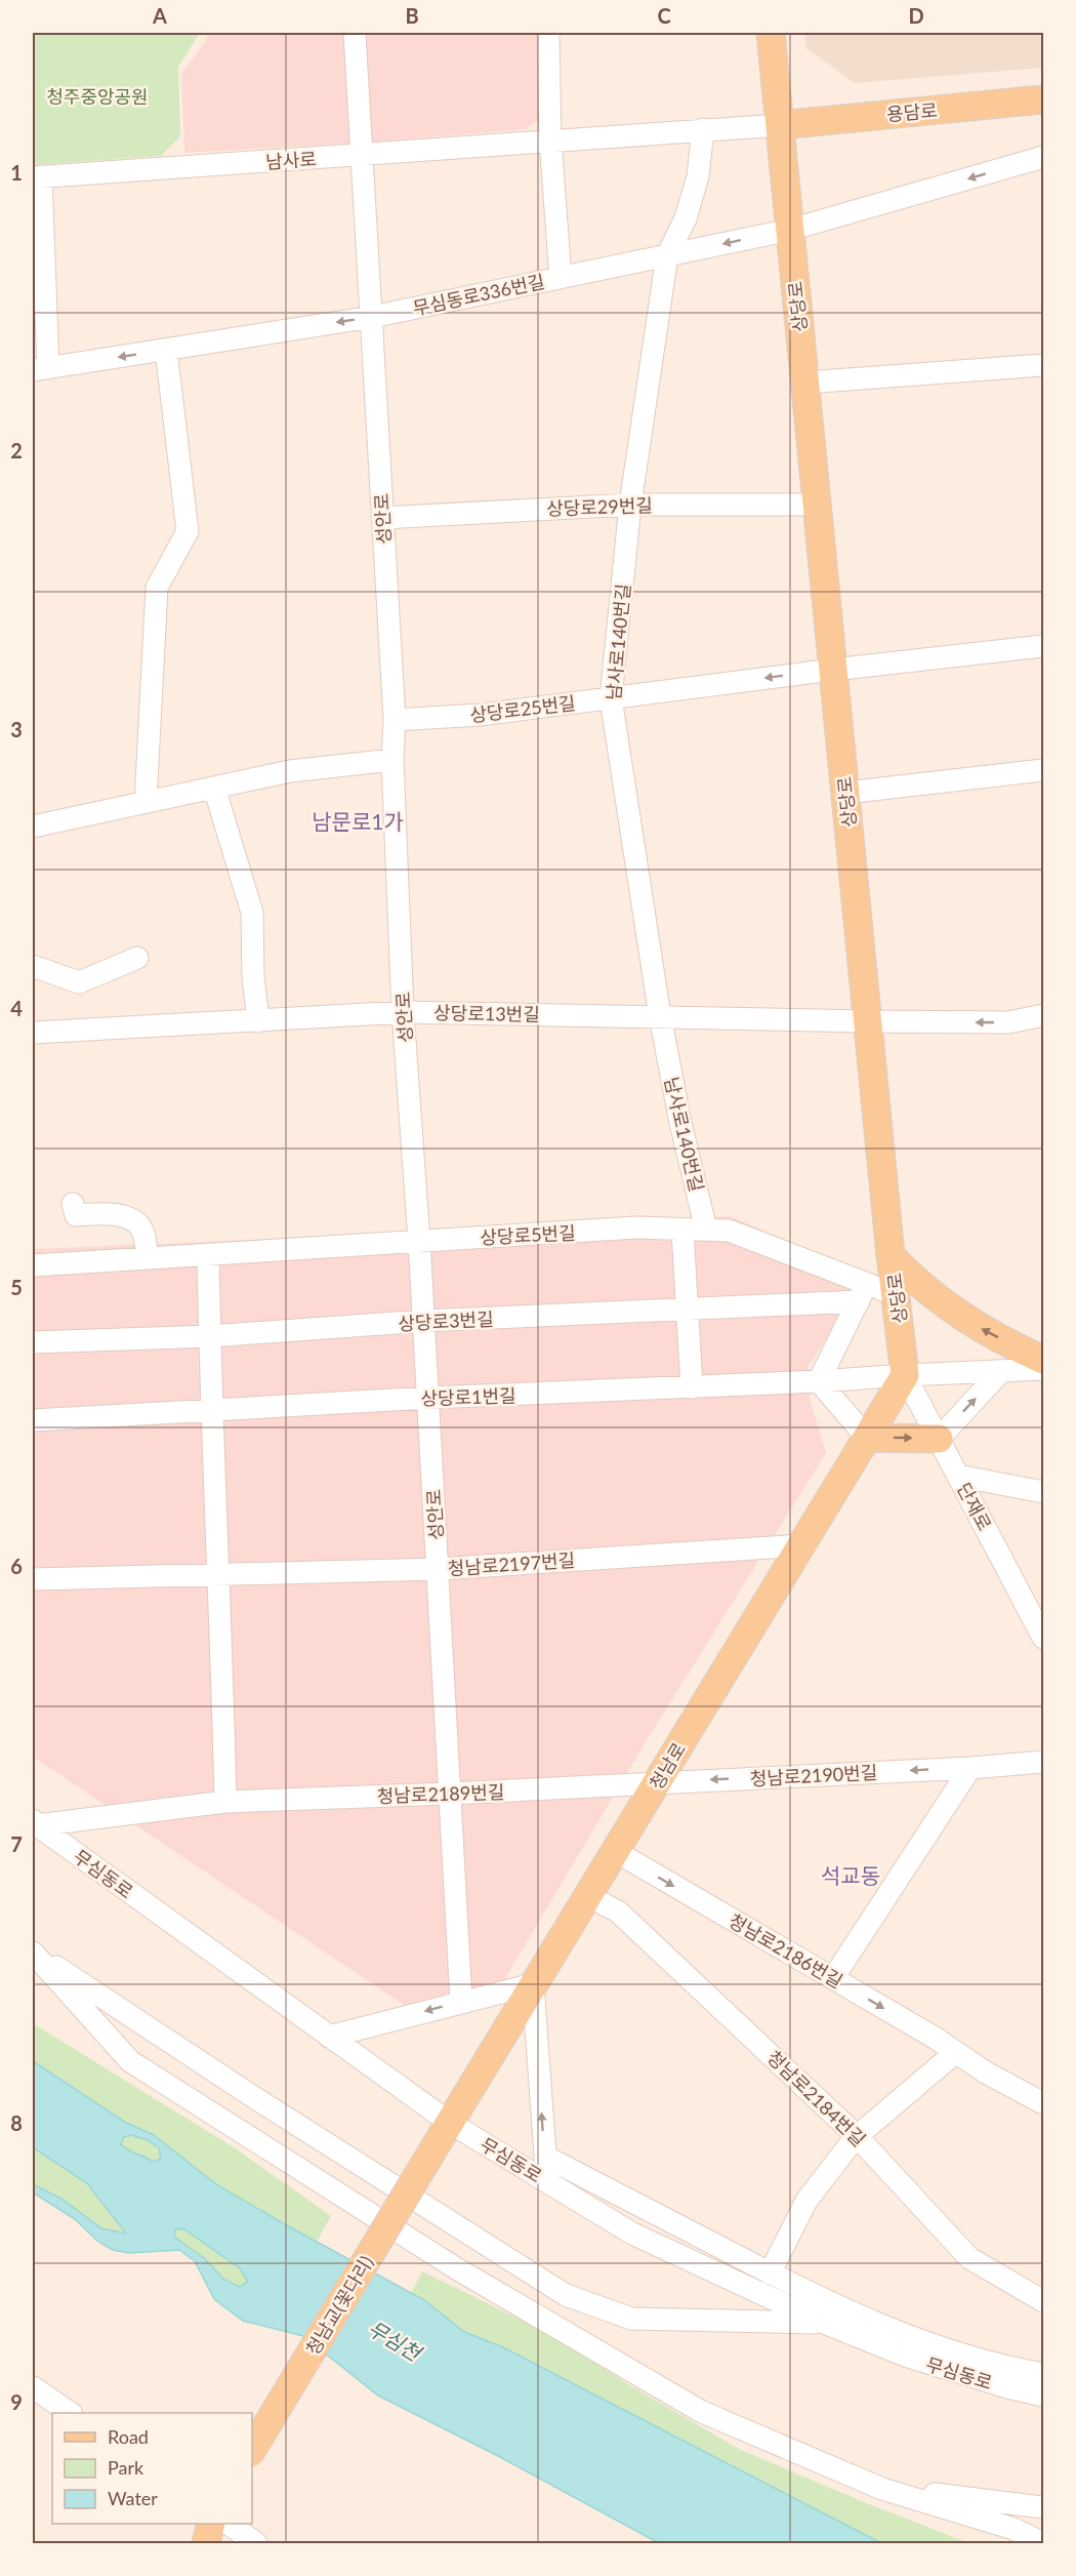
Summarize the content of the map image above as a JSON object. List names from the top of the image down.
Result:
{
  "streets": {
    "main road": [
      "용담로",
      "상당로",
      "청남로",
      "청남교(꽃다리)"
    ],
    "street": [
      "남사로",
      "무심동로336번길",
      "상당로29번길",
      "성안로",
      "남사로140번길",
      "상당로25번길",
      "상당로13번길",
      "상당로5번길",
      "상당로3번길",
      "상당로1번길",
      "단재로",
      "청남로2197번길",
      "청남로2190번길",
      "청남로2189번길",
      "무심동로",
      "청남로2186번길",
      "청남로2184번길"
    ]
  },
  "crossings": [
    ["용담로", "남사로"],
    ["용담로", "상당로"],
    ["남사로", "상당로"],
    ["남사로", "성안로"],
    ["남사로", "남사로140번길"],
    ["무심동로336번길", "상당로"],
    ["무심동로336번길", "성안로"],
    ["무심동로336번길", "남사로140번길"],
    ["상당로", "상당로29번길"],
    ["상당로", "상당로25번길"],
    ["상당로", "상당로13번길"],
    ["상당로", "상당로5번길"],
    ["상당로", "상당로1번길"],
    ["상당로", "단재로"],
    ["상당로", "청남로"],
    ["상당로29번길", "성안로"],
    ["상당로29번길", "남사로140번길"],
    ["성안로", "상당로25번길"],
    ["성안로", "상당로13번길"],
    ["성안로", "상당로5번길"],
    ["성안로", "상당로3번길"],
    ["성안로", "상당로1번길"],
    ["성안로", "청남로2197번길"],
    ["성안로", "청남로2189번길"],
    ["남사로140번길", "상당로25번길"],
    ["남사로140번길", "상당로13번길"],
    ["남사로140번길", "상당로5번길"],
    ["상당로5번길", "상당로3번길"],
    ["상당로1번길", "단재로"],
    ["상당로1번길", "청남로"],
    ["단재로", "청남로"],
    ["청남로2197번길", "청남로"],
    ["청남로", "청남로2190번길"],
    ["청남로", "청남로2189번길"],
    ["청남로", "무심동로"],
    ["청남로", "청남로2186번길"],
    ["청남로", "청남로2184번길"],
    ["청남로", "청남교(꽃다리)"],
    ["청남로2190번길", "청남로2189번길"],
    ["청남로2189번길", "무심동로"]
  ],
  "one_way": ["무심동로336번길", "청남로2190번길", "청남로2186번길"],
  "districts": ["남문로1가", "석교동"],
  "water": ["무심천"],
  "parks": ["청주중앙공원"],
  "legend": ["Road", "Park", "Water"],
  "grid": {
    "columns": [
      "A",
      "B",
      "C",
      "D"
    ],
    "rows": [
      "1",
      "2",
      "3",
      "4",
      "5",
      "6",
      "7",
      "8",
      "9"
    ]
  }
}
